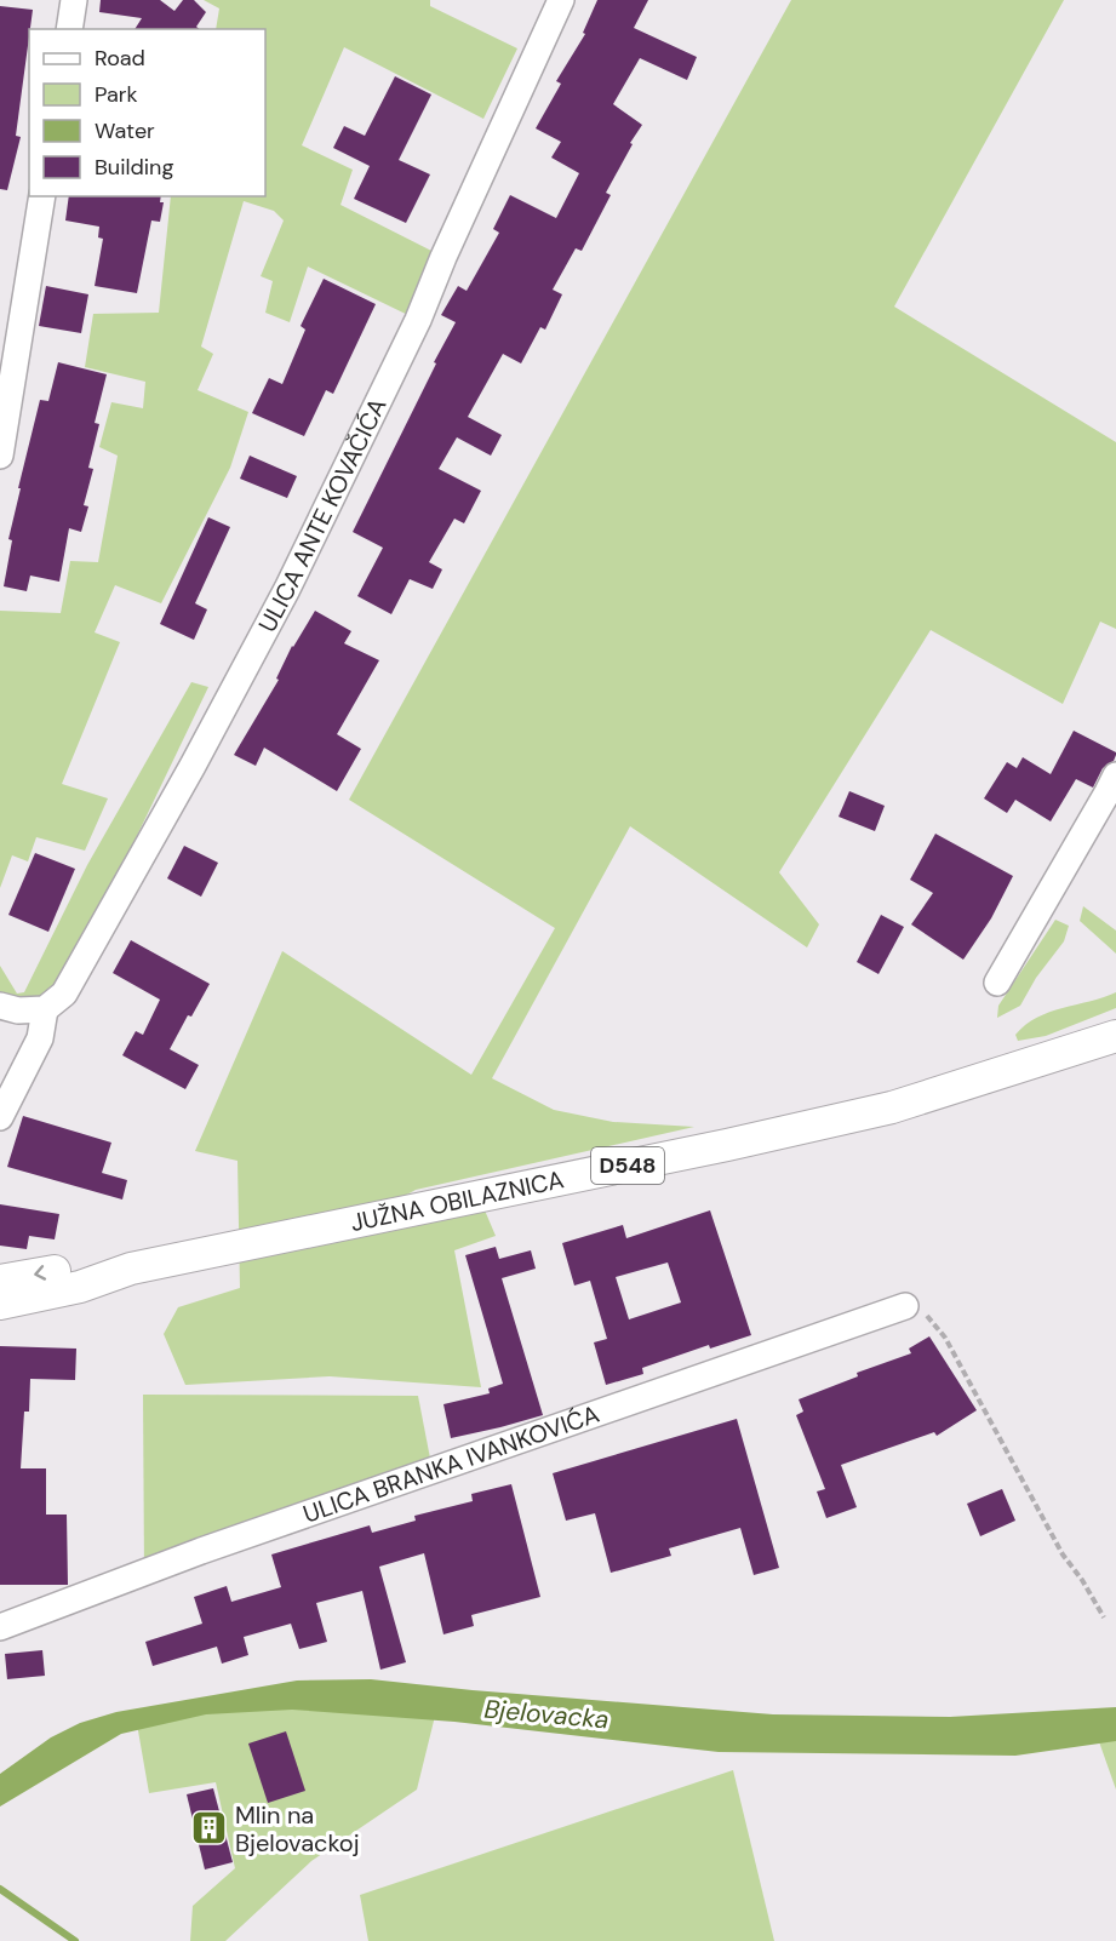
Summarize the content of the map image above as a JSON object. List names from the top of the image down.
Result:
{
  "streets": {
    "main road": ["D548", "JUŽNA OBILAZNICA"],
    "street": ["ULICA ANTE KOVAČIĆA", "ULICA BRANKA IVANKOVIĆA"]
  },
  "water": ["Bjelovacka"],
  "places": {
    "building": ["Mlin na Bjelovackoj"]
  },
  "legend": [
    "Road",
    "Park",
    "Water",
    "Building"
  ]
}
